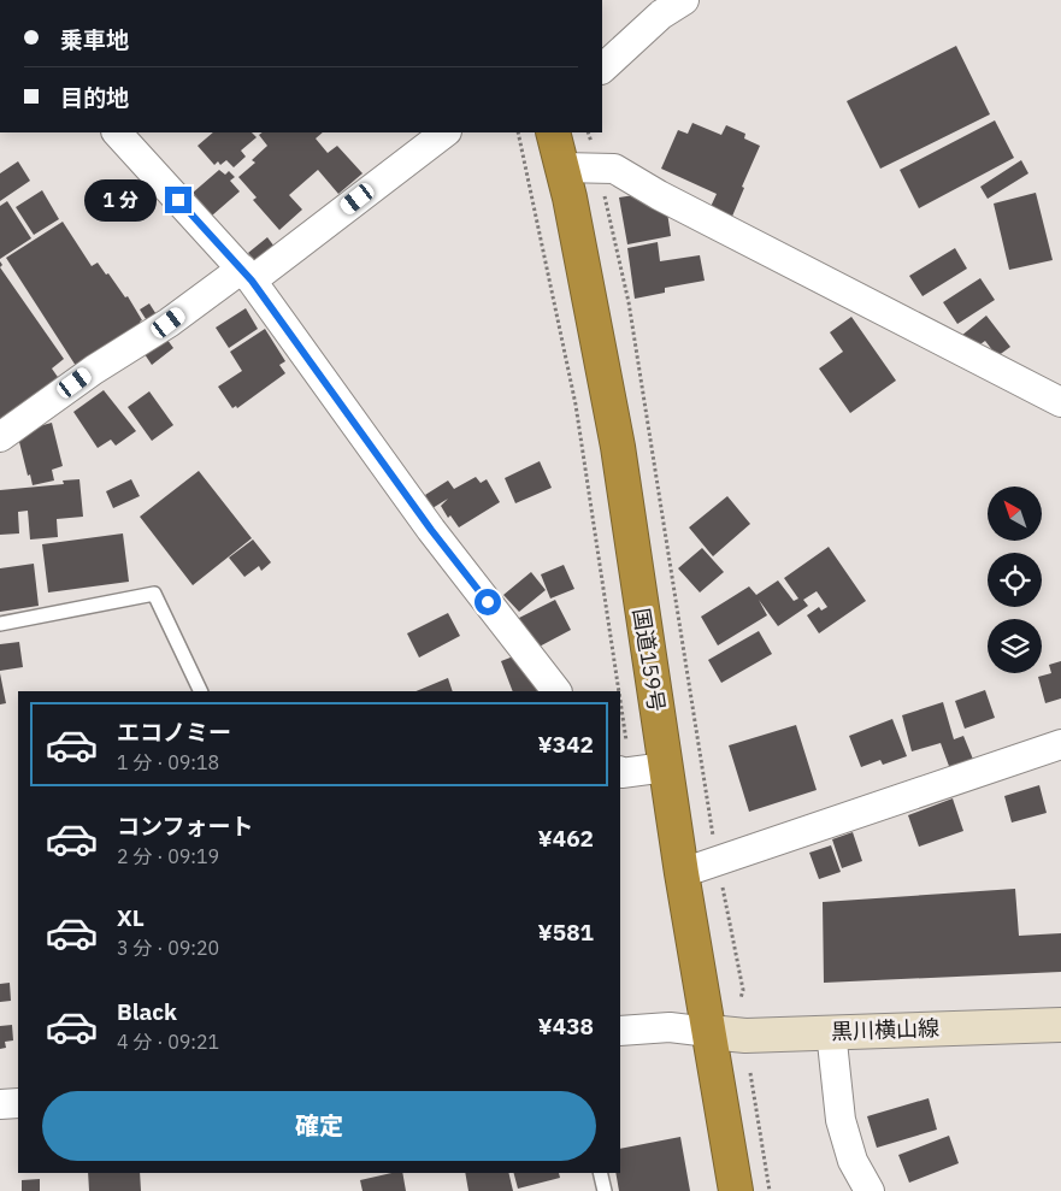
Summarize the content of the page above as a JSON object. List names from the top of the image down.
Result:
{
  "streets": {
    "highway": ["国道159号"],
    "main road": ["黒川横山線"]
  },
  "crossings": [
    ["国道159号", "黒川横山線"]
  ],
  "north": "top left",
  "page": {
    "banner": ["乗車地", "目的地"],
    "bubble": "1 分",
    "list": [
      {
        "name": "エコノミー",
        "note": "1 分 · 09:18",
        "value": "¥342"
      },
      {
        "name": "コンフォート",
        "note": "2 分 · 09:19",
        "value": "¥462"
      },
      {
        "name": "XL",
        "note": "3 分 · 09:20",
        "value": "¥581"
      },
      {
        "name": "Black",
        "note": "4 分 · 09:21",
        "value": "¥438"
      }
    ],
    "buttons": "確定"
  }
}
